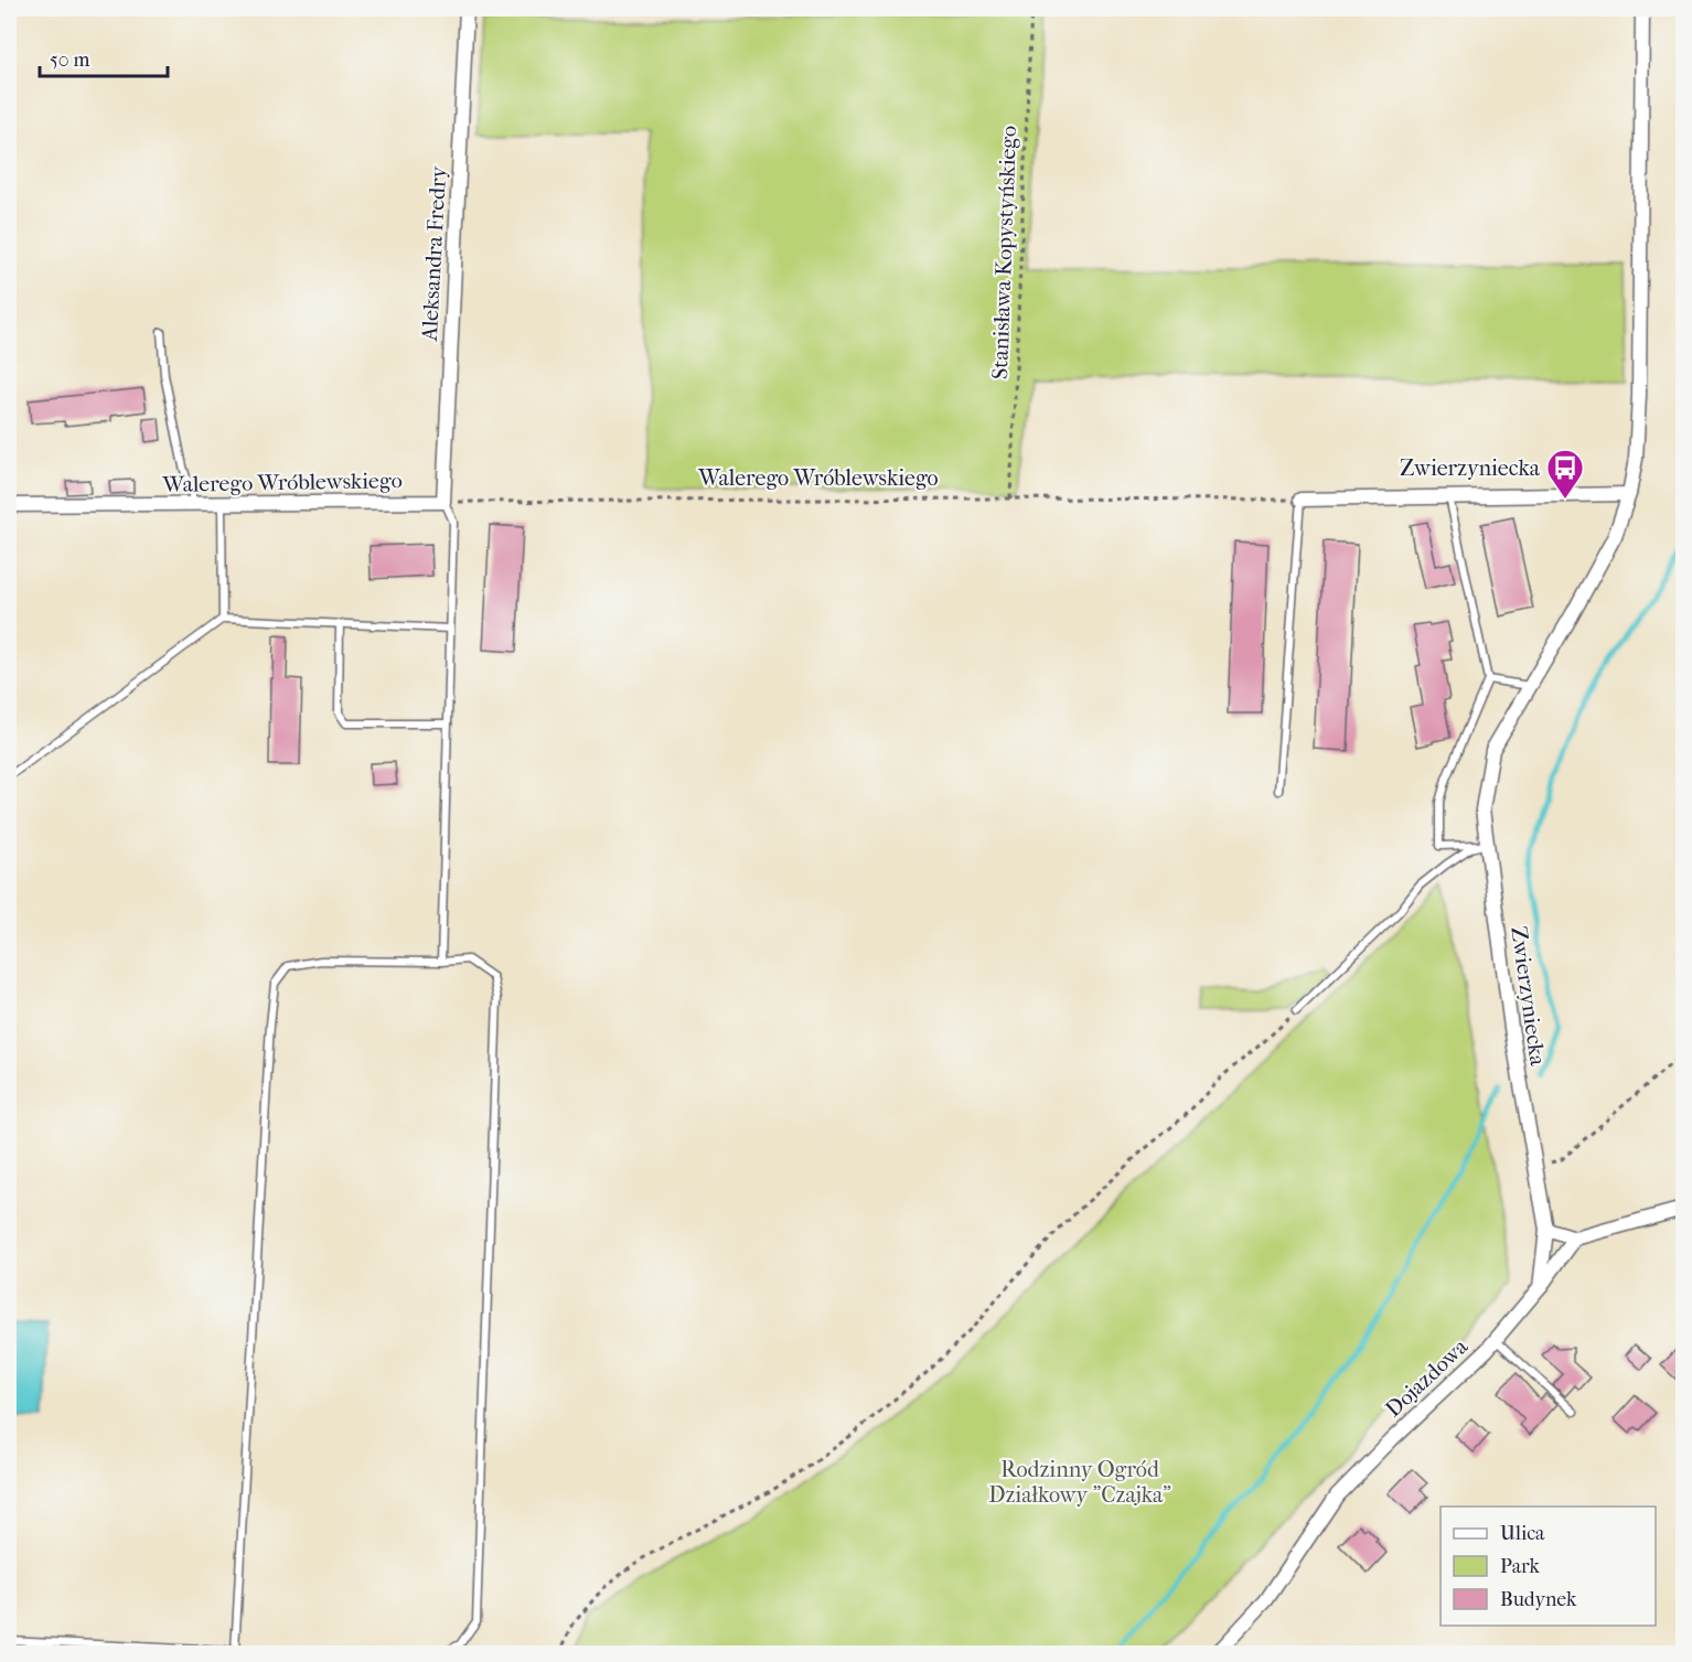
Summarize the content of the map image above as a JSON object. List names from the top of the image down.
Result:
{
  "streets": {
    "street": [
      "Aleksandra Fredry",
      "Walerego Wróblewskiego",
      "Zwierzyniecka",
      "Dojazdowa"
    ],
    "path": ["Stanisława Kopystyńskiego"]
  },
  "crossings": [
    ["Stanisława Kopystyńskiego", "Walerego Wróblewskiego"],
    ["Aleksandra Fredry", "Walerego Wróblewskiego"]
  ],
  "parks": ["Rodzinny Ogród Działkowy \"Czajka\""],
  "places": {
    "bus stop": ["Zwierzyniecka"]
  },
  "legend": ["Ulica", "Park", "Budynek"],
  "scale_bar": "50 m"
}
